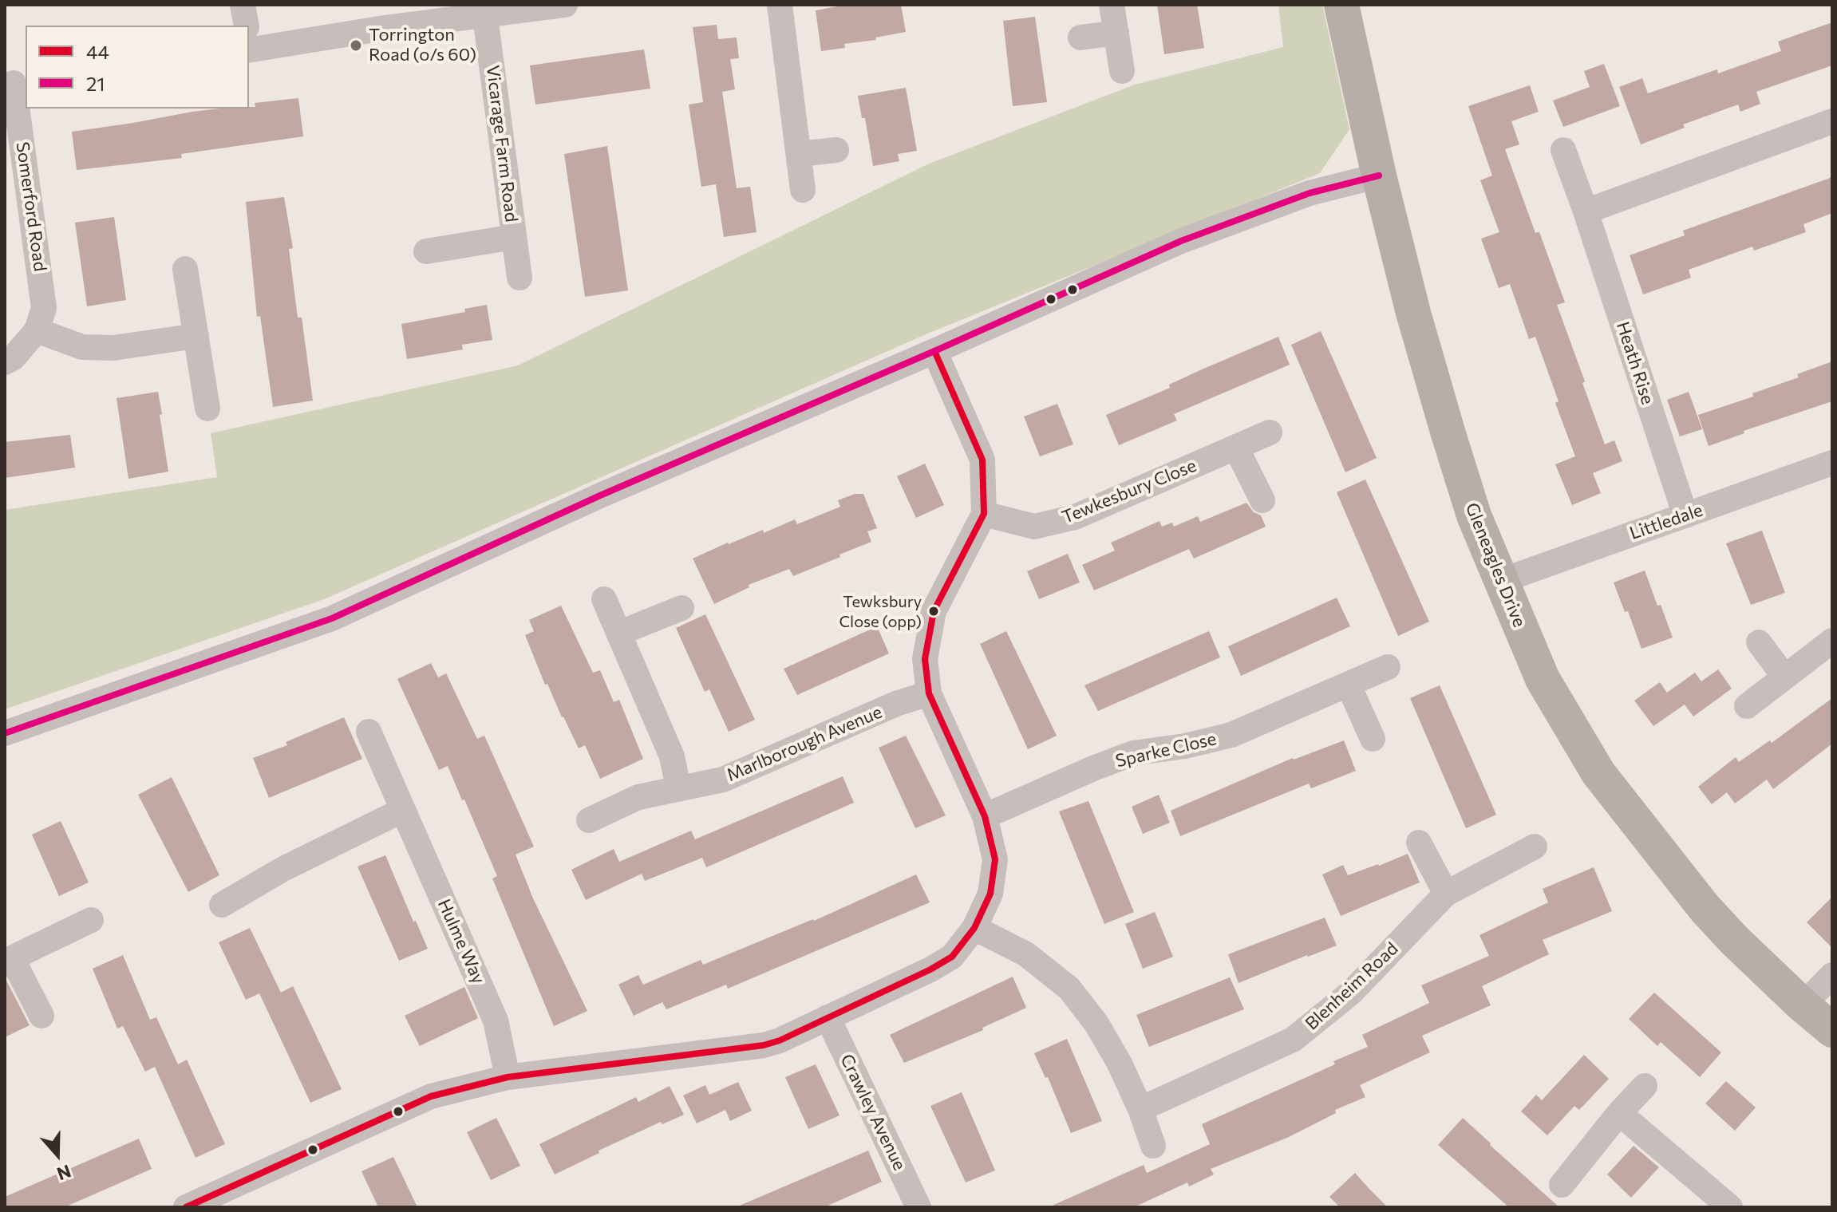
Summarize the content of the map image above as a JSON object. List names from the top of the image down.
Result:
{
  "streets": {
    "street": [
      "Vicarage Farm Road",
      "Somerford Road",
      "Heath Rise",
      "Tewkesbury Close",
      "Littledale",
      "Gleneagles Drive",
      "Marlborough Avenue",
      "Sparke Close",
      "Hulme Way",
      "Blenheim Road",
      "Crawley Avenue"
    ]
  },
  "crossings": [
    ["Heath Rise", "Littledale"],
    ["Littledale", "Gleneagles Drive"]
  ],
  "places": ["Torrington Road (o/s 60)", "Tewksbury Close (opp)"],
  "lines": ["transit line 21", "transit line 44"],
  "legend": ["44", "21"],
  "north": "bottom"
}
